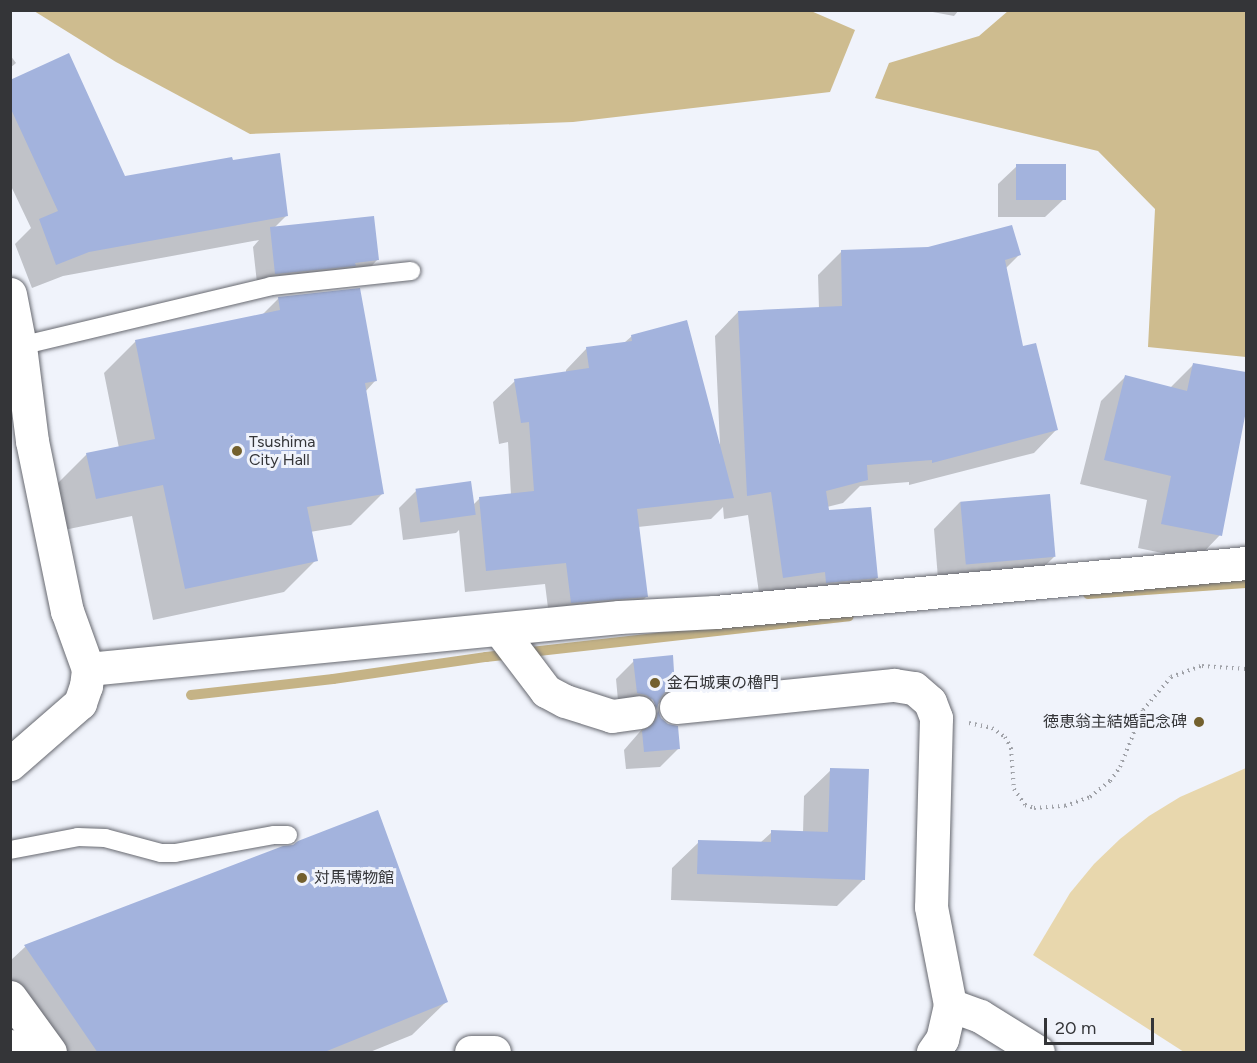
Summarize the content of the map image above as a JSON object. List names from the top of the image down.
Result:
{
  "places": [
    "Tsushima City Hall",
    "金石城東の櫓門",
    "徳恵翁主結婚記念碑",
    "対馬博物館"
  ],
  "scale_bar": "20 m"
}
